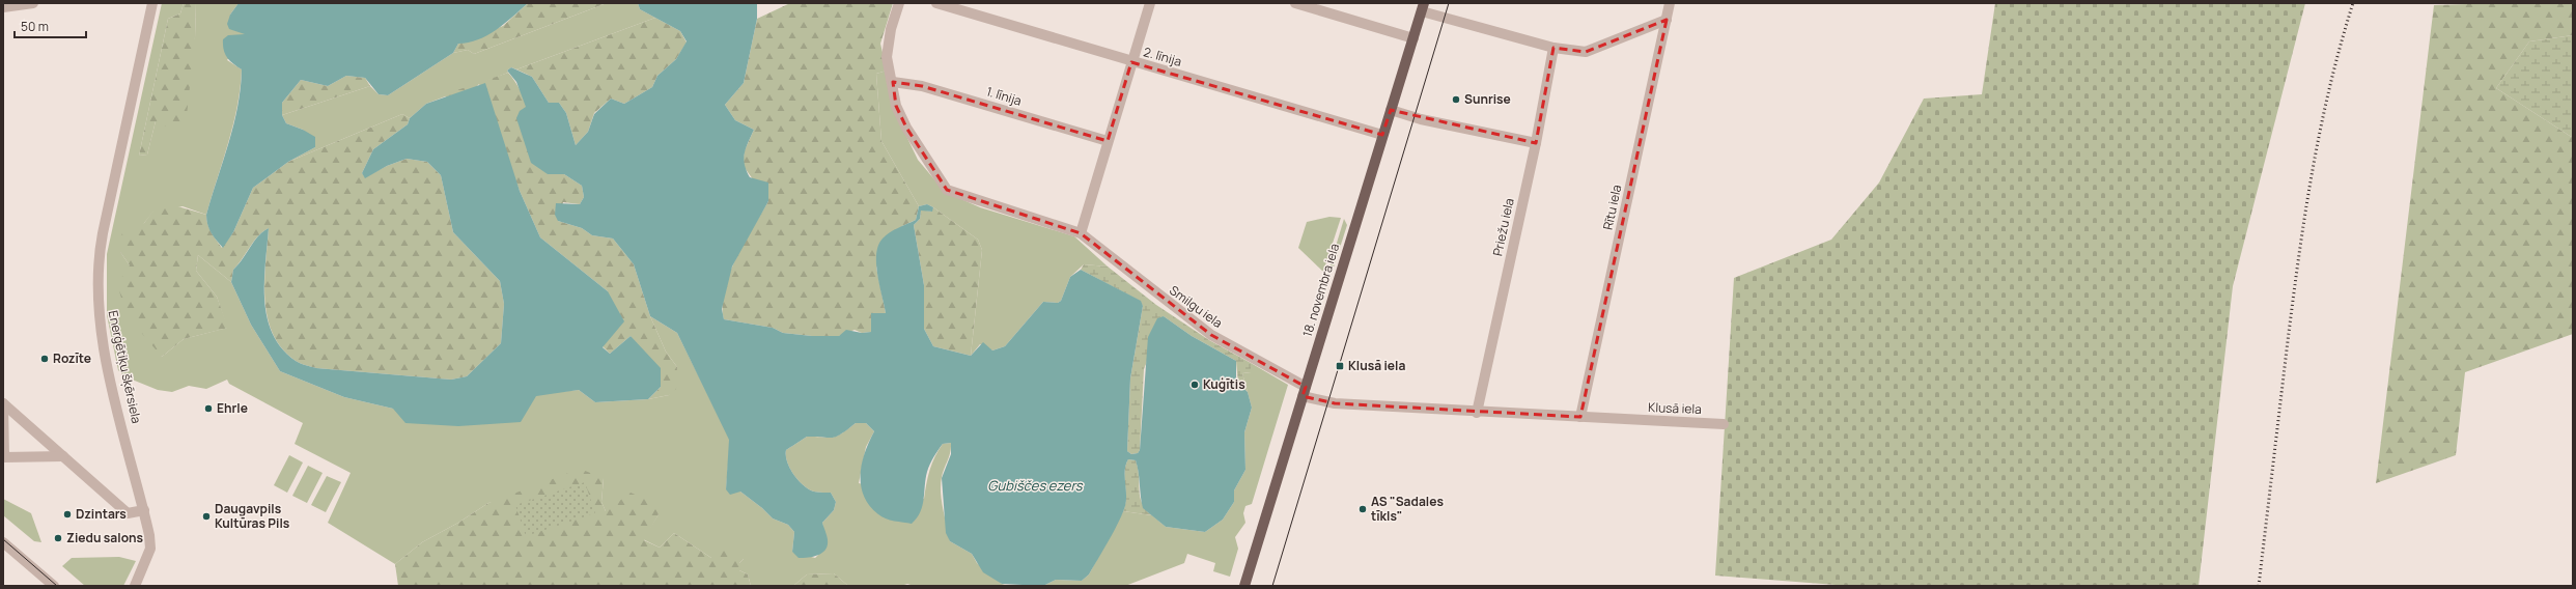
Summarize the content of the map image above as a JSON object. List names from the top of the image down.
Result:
{
  "streets": {
    "main road": ["18. novembra iela"],
    "street": [
      "2. līnija",
      "1. līnija",
      "Rītu iela",
      "Priežu iela",
      "Smilgu iela",
      "Enerģētiķu šķērsiela",
      "Klusā iela"
    ]
  },
  "crossings": [
    ["2. līnija", "18. novembra iela"],
    ["1. līnija", "Smilgu iela"],
    ["Rītu iela", "Klusā iela"],
    ["Priežu iela", "Klusā iela"],
    ["18. novembra iela", "Smilgu iela"],
    ["18. novembra iela", "Klusā iela"],
    ["Smilgu iela", "Klusā iela"]
  ],
  "water": ["Gubiščes ezers"],
  "places": {
    "other": [
      "Sunrise",
      "Rozīte",
      "Kuģītis",
      "Ehrle",
      "AS \"Sadales tīkls\"",
      "Dzintars",
      "Daugavpils Kultūras Pils",
      "Ziedu salons"
    ],
    "transit": ["Klusā iela"]
  },
  "scale_bar": "50 m"
}
